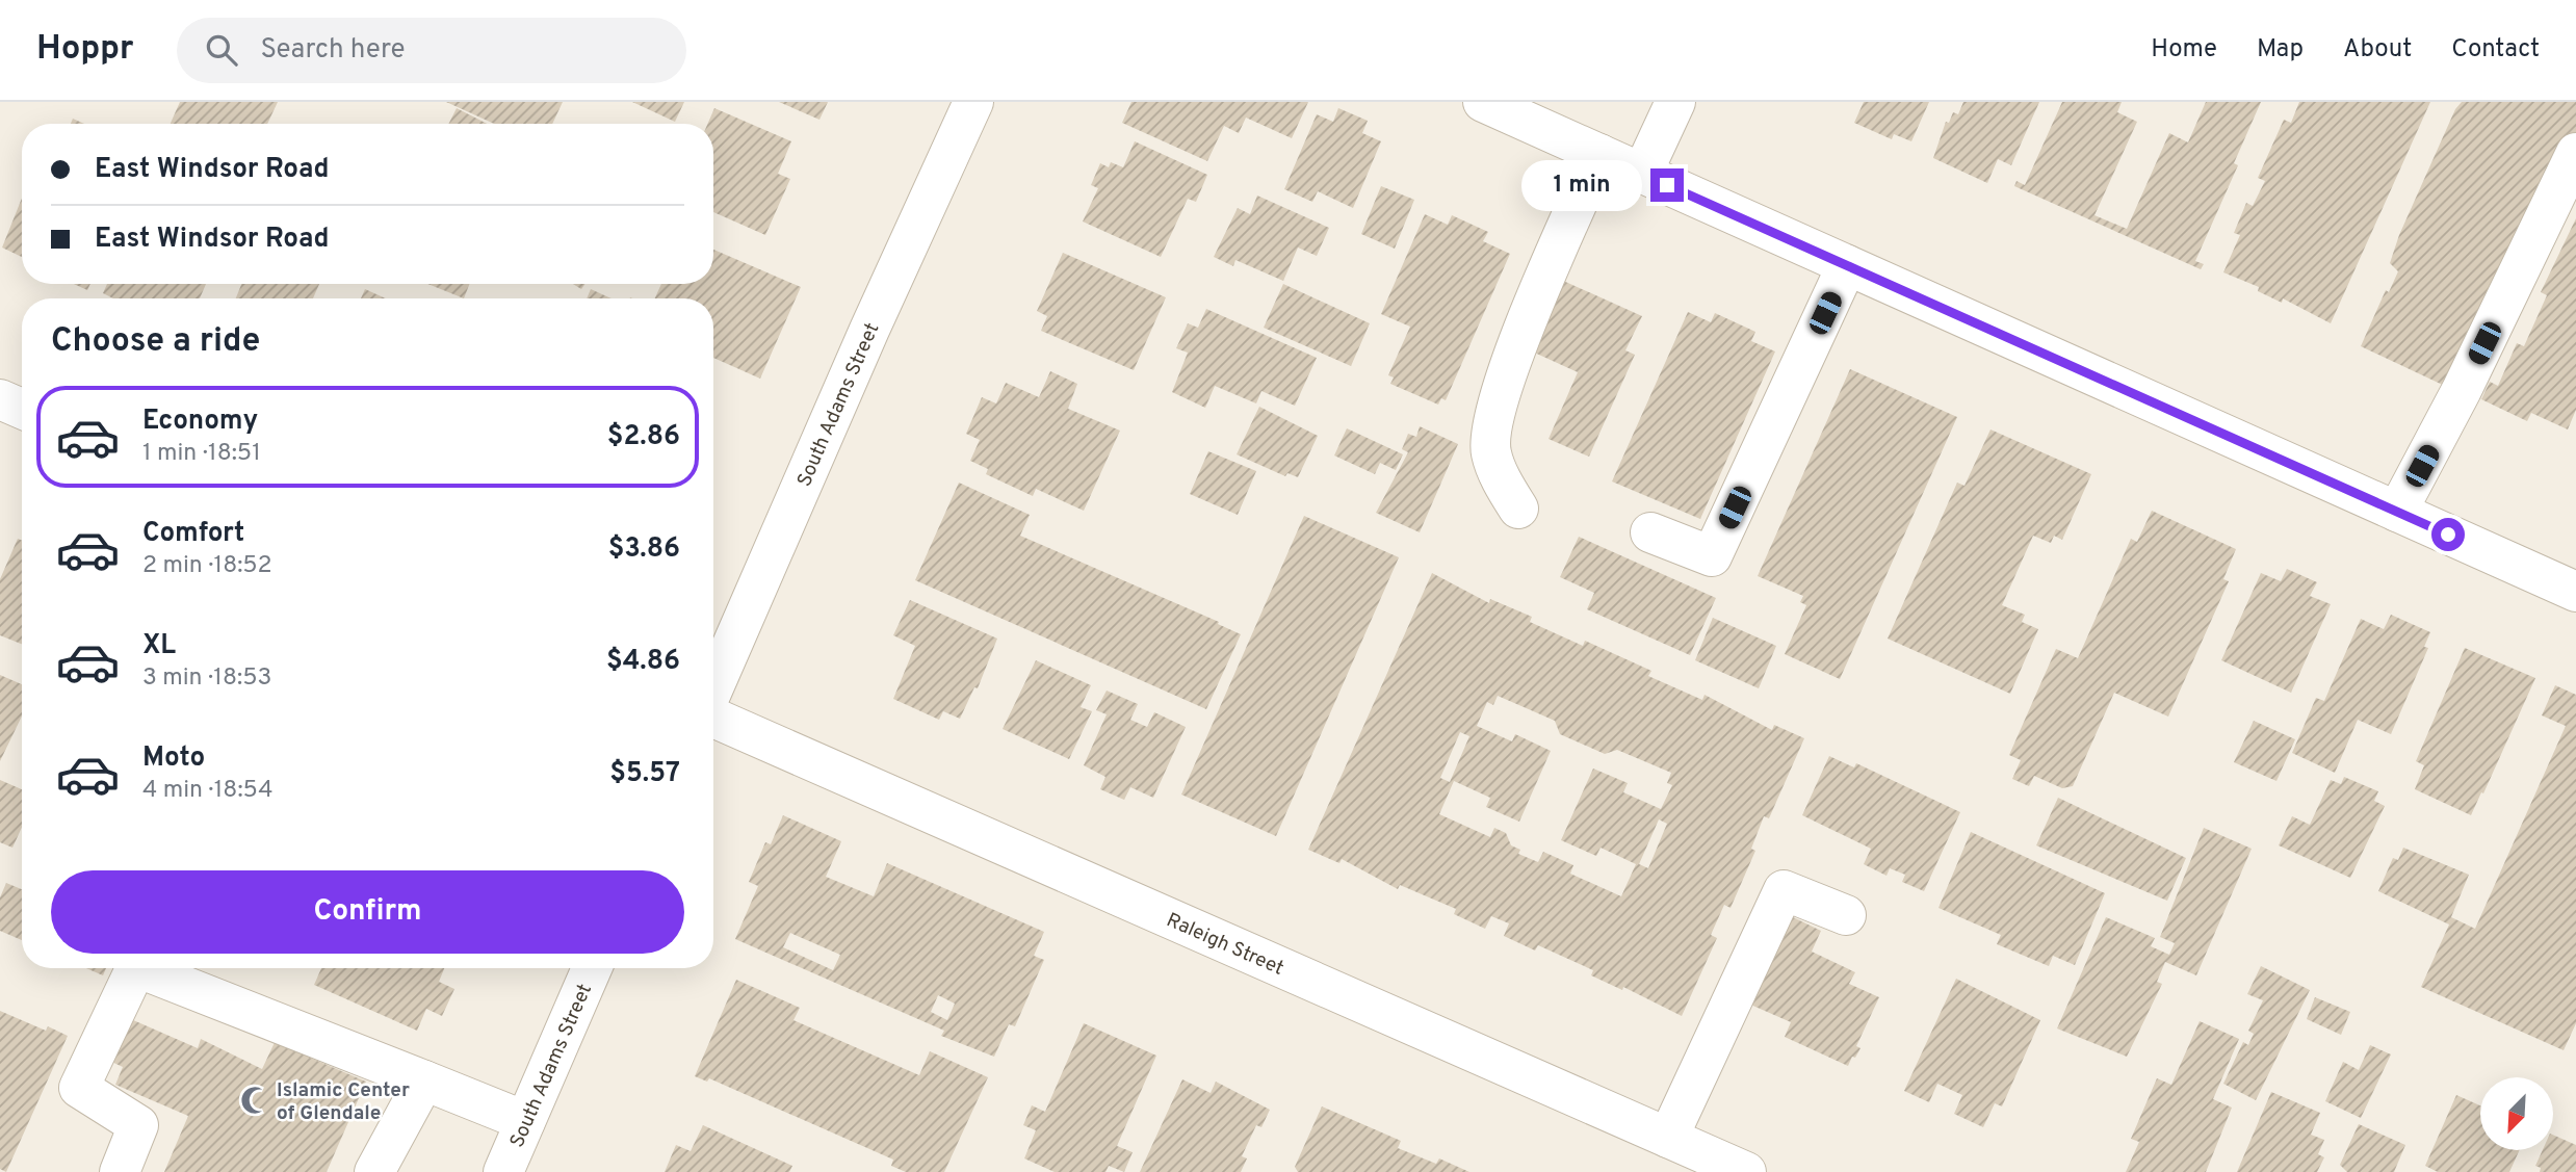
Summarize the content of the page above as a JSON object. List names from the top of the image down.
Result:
{
  "streets": {
    "street": ["South Adams Street", "Raleigh Street"]
  },
  "places": {
    "mosque": ["Islamic Center of Glendale"]
  },
  "north": "bottom left",
  "page": {
    "header": "Hoppr",
    "search": "Search here",
    "nav": [
      "Home",
      "Map",
      "About",
      "Contact"
    ],
    "banner": ["East Windsor Road", "East Windsor Road"],
    "bubble": "1 min",
    "heading": "Choose a ride",
    "list": [
      {
        "name": "Economy",
        "note": "1 min · 18:51",
        "value": "$2.86"
      },
      {
        "name": "Comfort",
        "note": "2 min · 18:52",
        "value": "$3.86"
      },
      {
        "name": "XL",
        "note": "3 min · 18:53",
        "value": "$4.86"
      },
      {
        "name": "Moto",
        "note": "4 min · 18:54",
        "value": "$5.57"
      }
    ],
    "buttons": "Confirm"
  }
}
